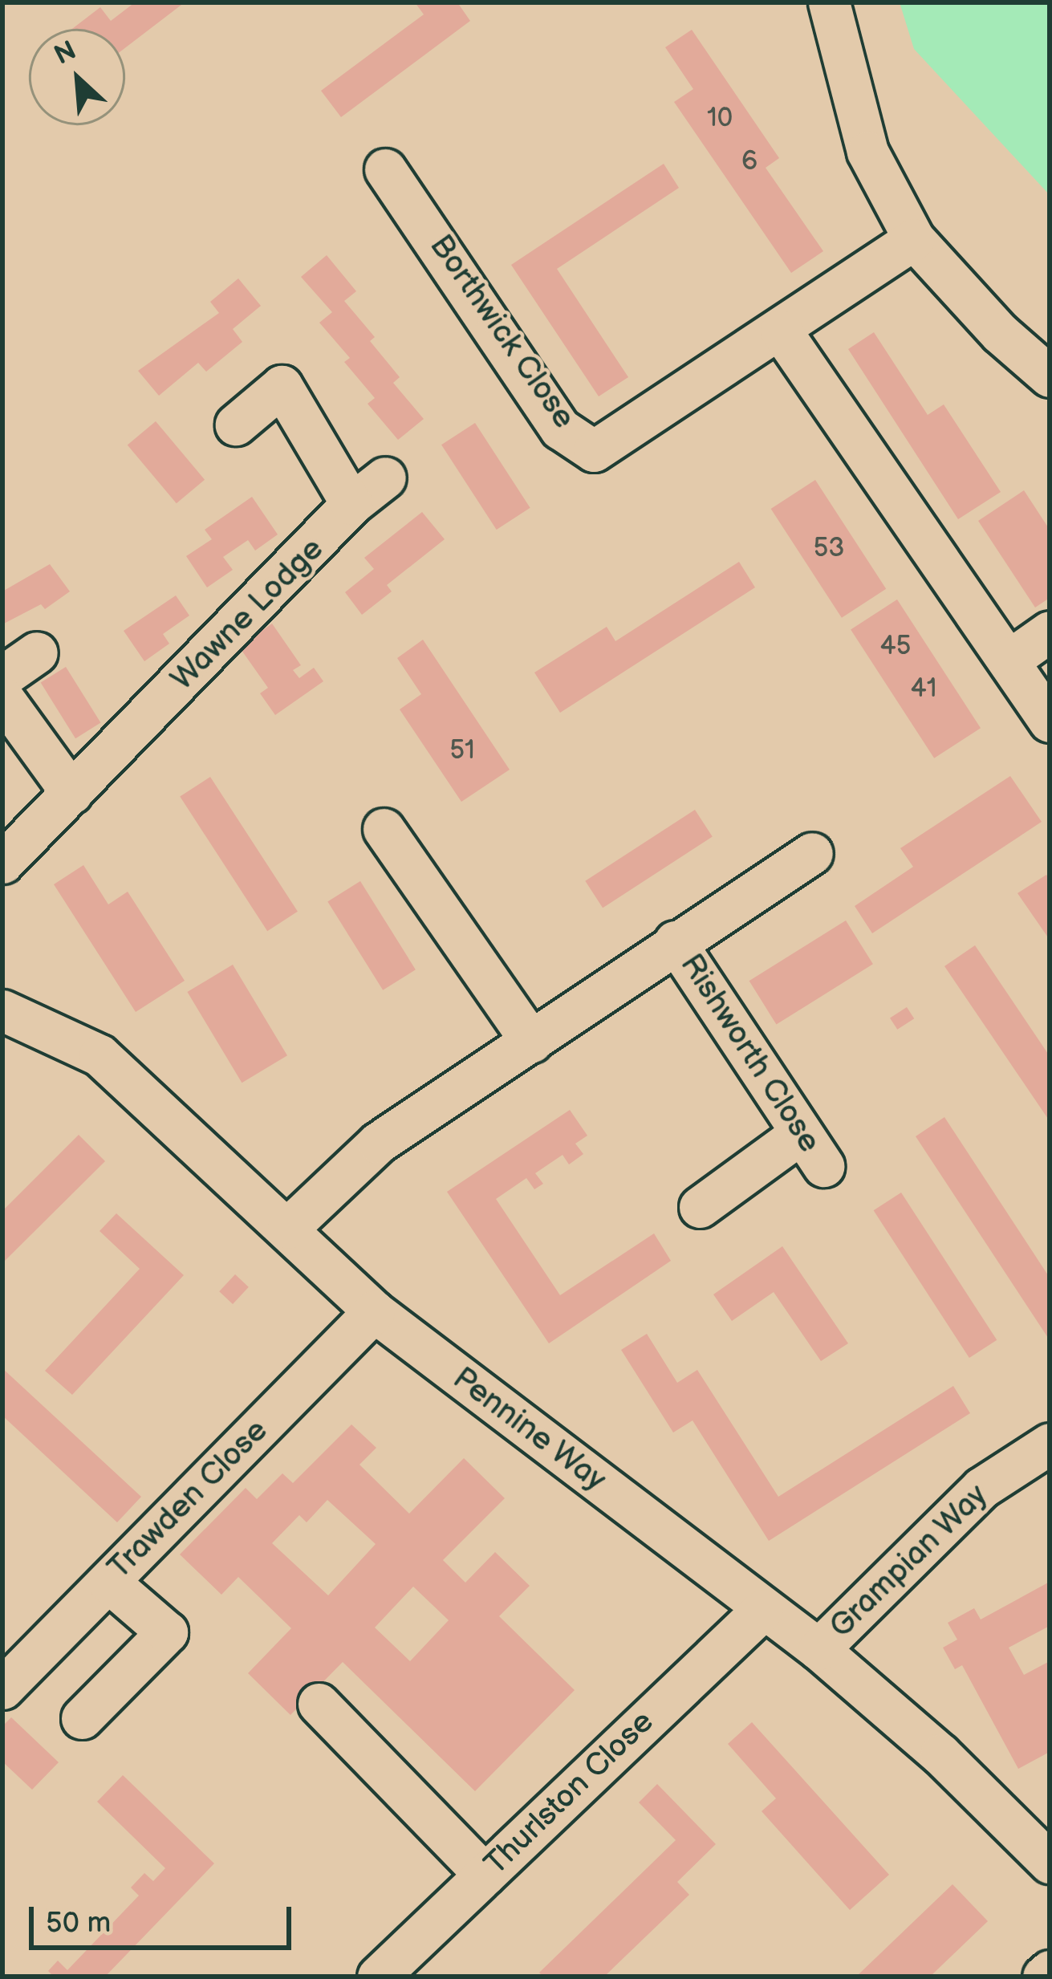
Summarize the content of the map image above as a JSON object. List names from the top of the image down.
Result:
{
  "streets": {
    "street": [
      "Borthwick Close",
      "Wawne Lodge",
      "Rishworth Close",
      "Pennine Way",
      "Trawden Close",
      "Grampian Way",
      "Thurlston Close"
    ]
  },
  "crossings": [
    ["Rishworth Close", "Pennine Way"],
    ["Pennine Way", "Trawden Close"],
    ["Pennine Way", "Grampian Way"],
    ["Pennine Way", "Thurlston Close"]
  ],
  "house_numbers": [
    "10",
    "6",
    "53",
    "45",
    "41",
    "51"
  ],
  "scale_bar": "50 m",
  "north": "top left"
}
